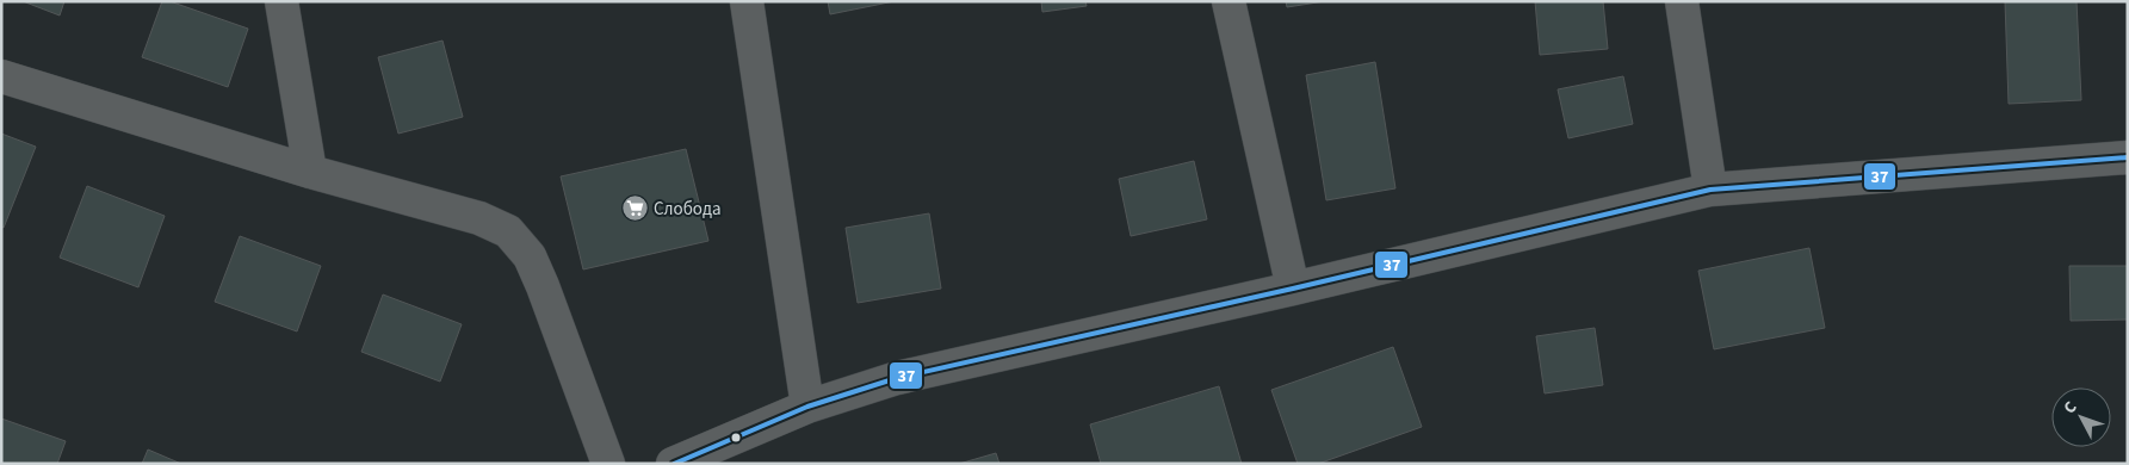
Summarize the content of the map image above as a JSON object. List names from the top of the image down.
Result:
{
  "places": {
    "supermarket": ["Слобода"]
  },
  "lines": ["transit line 37"],
  "north": "top left"
}
